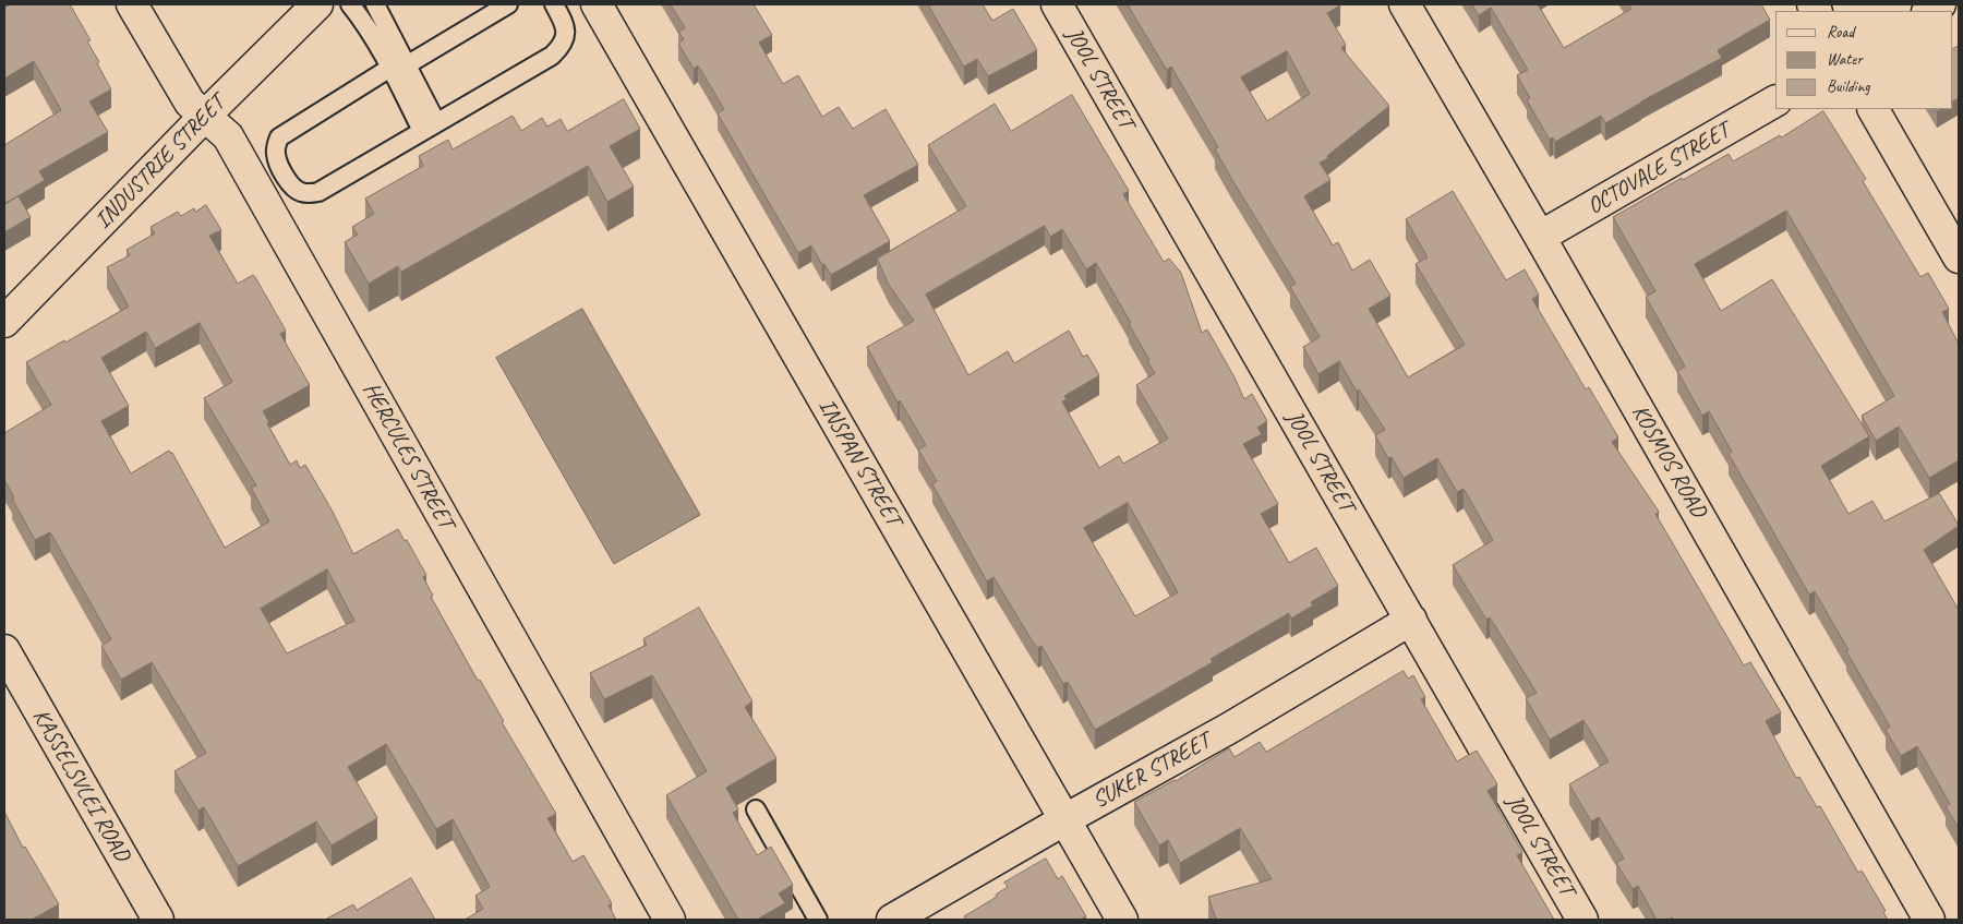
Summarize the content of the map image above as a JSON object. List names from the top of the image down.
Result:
{
  "streets": {
    "street": [
      "JOOL STREET",
      "INDUSTRIE STREET",
      "OCTOVALE STREET",
      "HERCULES STREET",
      "KOSMOS ROAD",
      "INSPAN STREET",
      "SUKER STREET",
      "KASSELSVLEI ROAD"
    ]
  },
  "crossings": [
    ["JOOL STREET", "SUKER STREET"],
    ["INDUSTRIE STREET", "HERCULES STREET"],
    ["OCTOVALE STREET", "KOSMOS ROAD"],
    ["INSPAN STREET", "SUKER STREET"]
  ],
  "legend": ["Road", "Water", "Building"]
}
